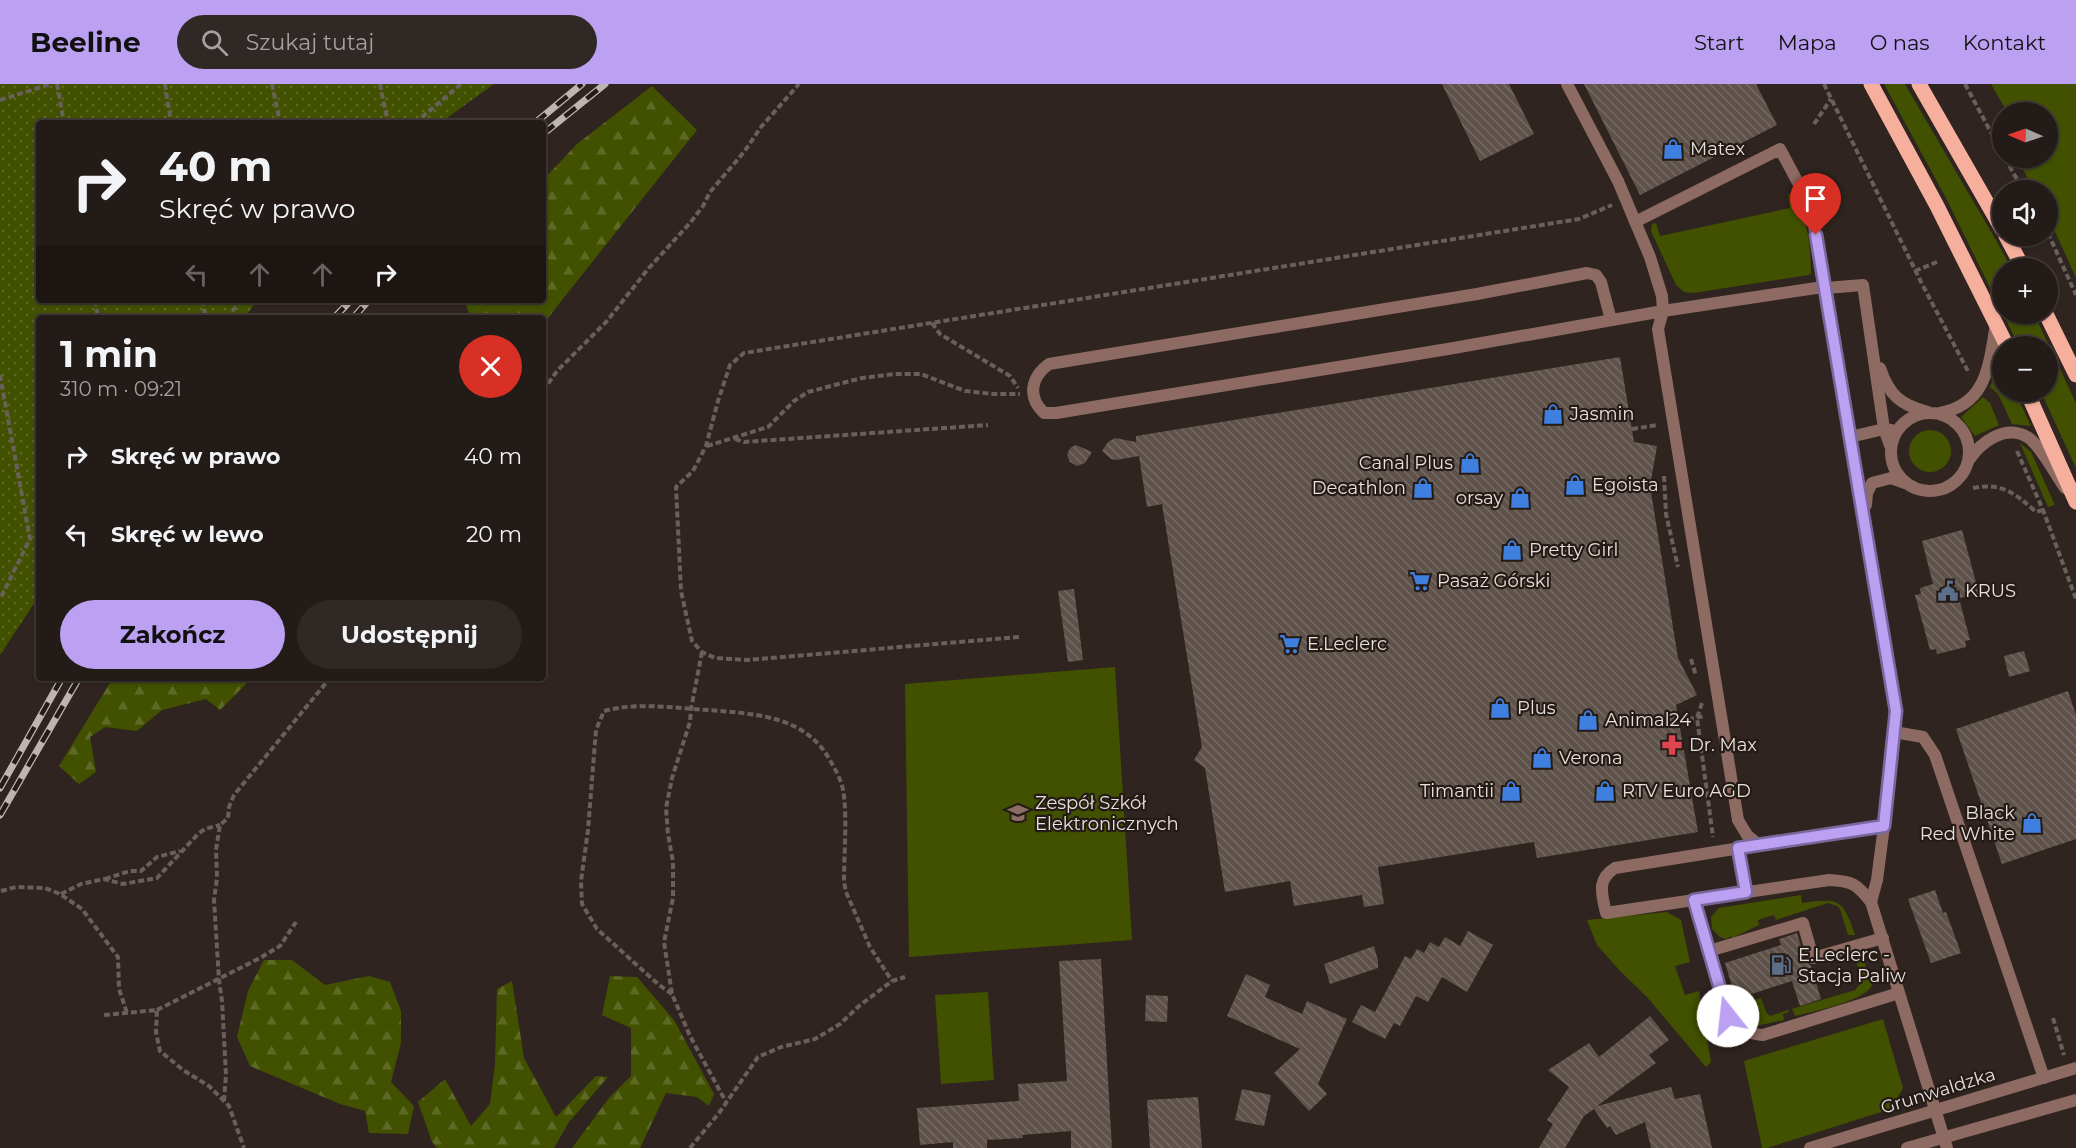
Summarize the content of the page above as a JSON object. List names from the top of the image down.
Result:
{
  "streets": {
    "street": ["Grunwaldzka"]
  },
  "places": {
    "shop": [
      "Matex",
      "Jasmin",
      "Canal Plus",
      "Egoista",
      "Decathlon",
      "orsay",
      "Pretty Girl",
      "Plus",
      "Animal24",
      "Verona",
      "Timantii",
      "RTV Euro AGD",
      "Black Red White"
    ],
    "supermarket": ["Pasaż Górski", "E.Leclerc"],
    "public building": ["KRUS"],
    "pharmacy": ["Dr. Max"],
    "school or university": ["Zespół Szkół Elektronicznych"],
    "fuel station": ["E.Leclerc - Stacja Paliw"]
  },
  "north": "left",
  "page": {
    "header": "Beeline",
    "search": "Szukaj tutaj",
    "nav": [
      "Start",
      "Mapa",
      "O nas",
      "Kontakt"
    ],
    "map_buttons": ["+", "−"],
    "turn": ["40 m", "Skręć w prawo"],
    "heading": ["1 min", "310 m · 09:21"],
    "list": [
      {
        "name": "Skręć w prawo",
        "value": "40 m"
      },
      {
        "name": "Skręć w lewo",
        "value": "20 m"
      }
    ],
    "buttons": ["Zakończ", "Udostępnij"]
  }
}
